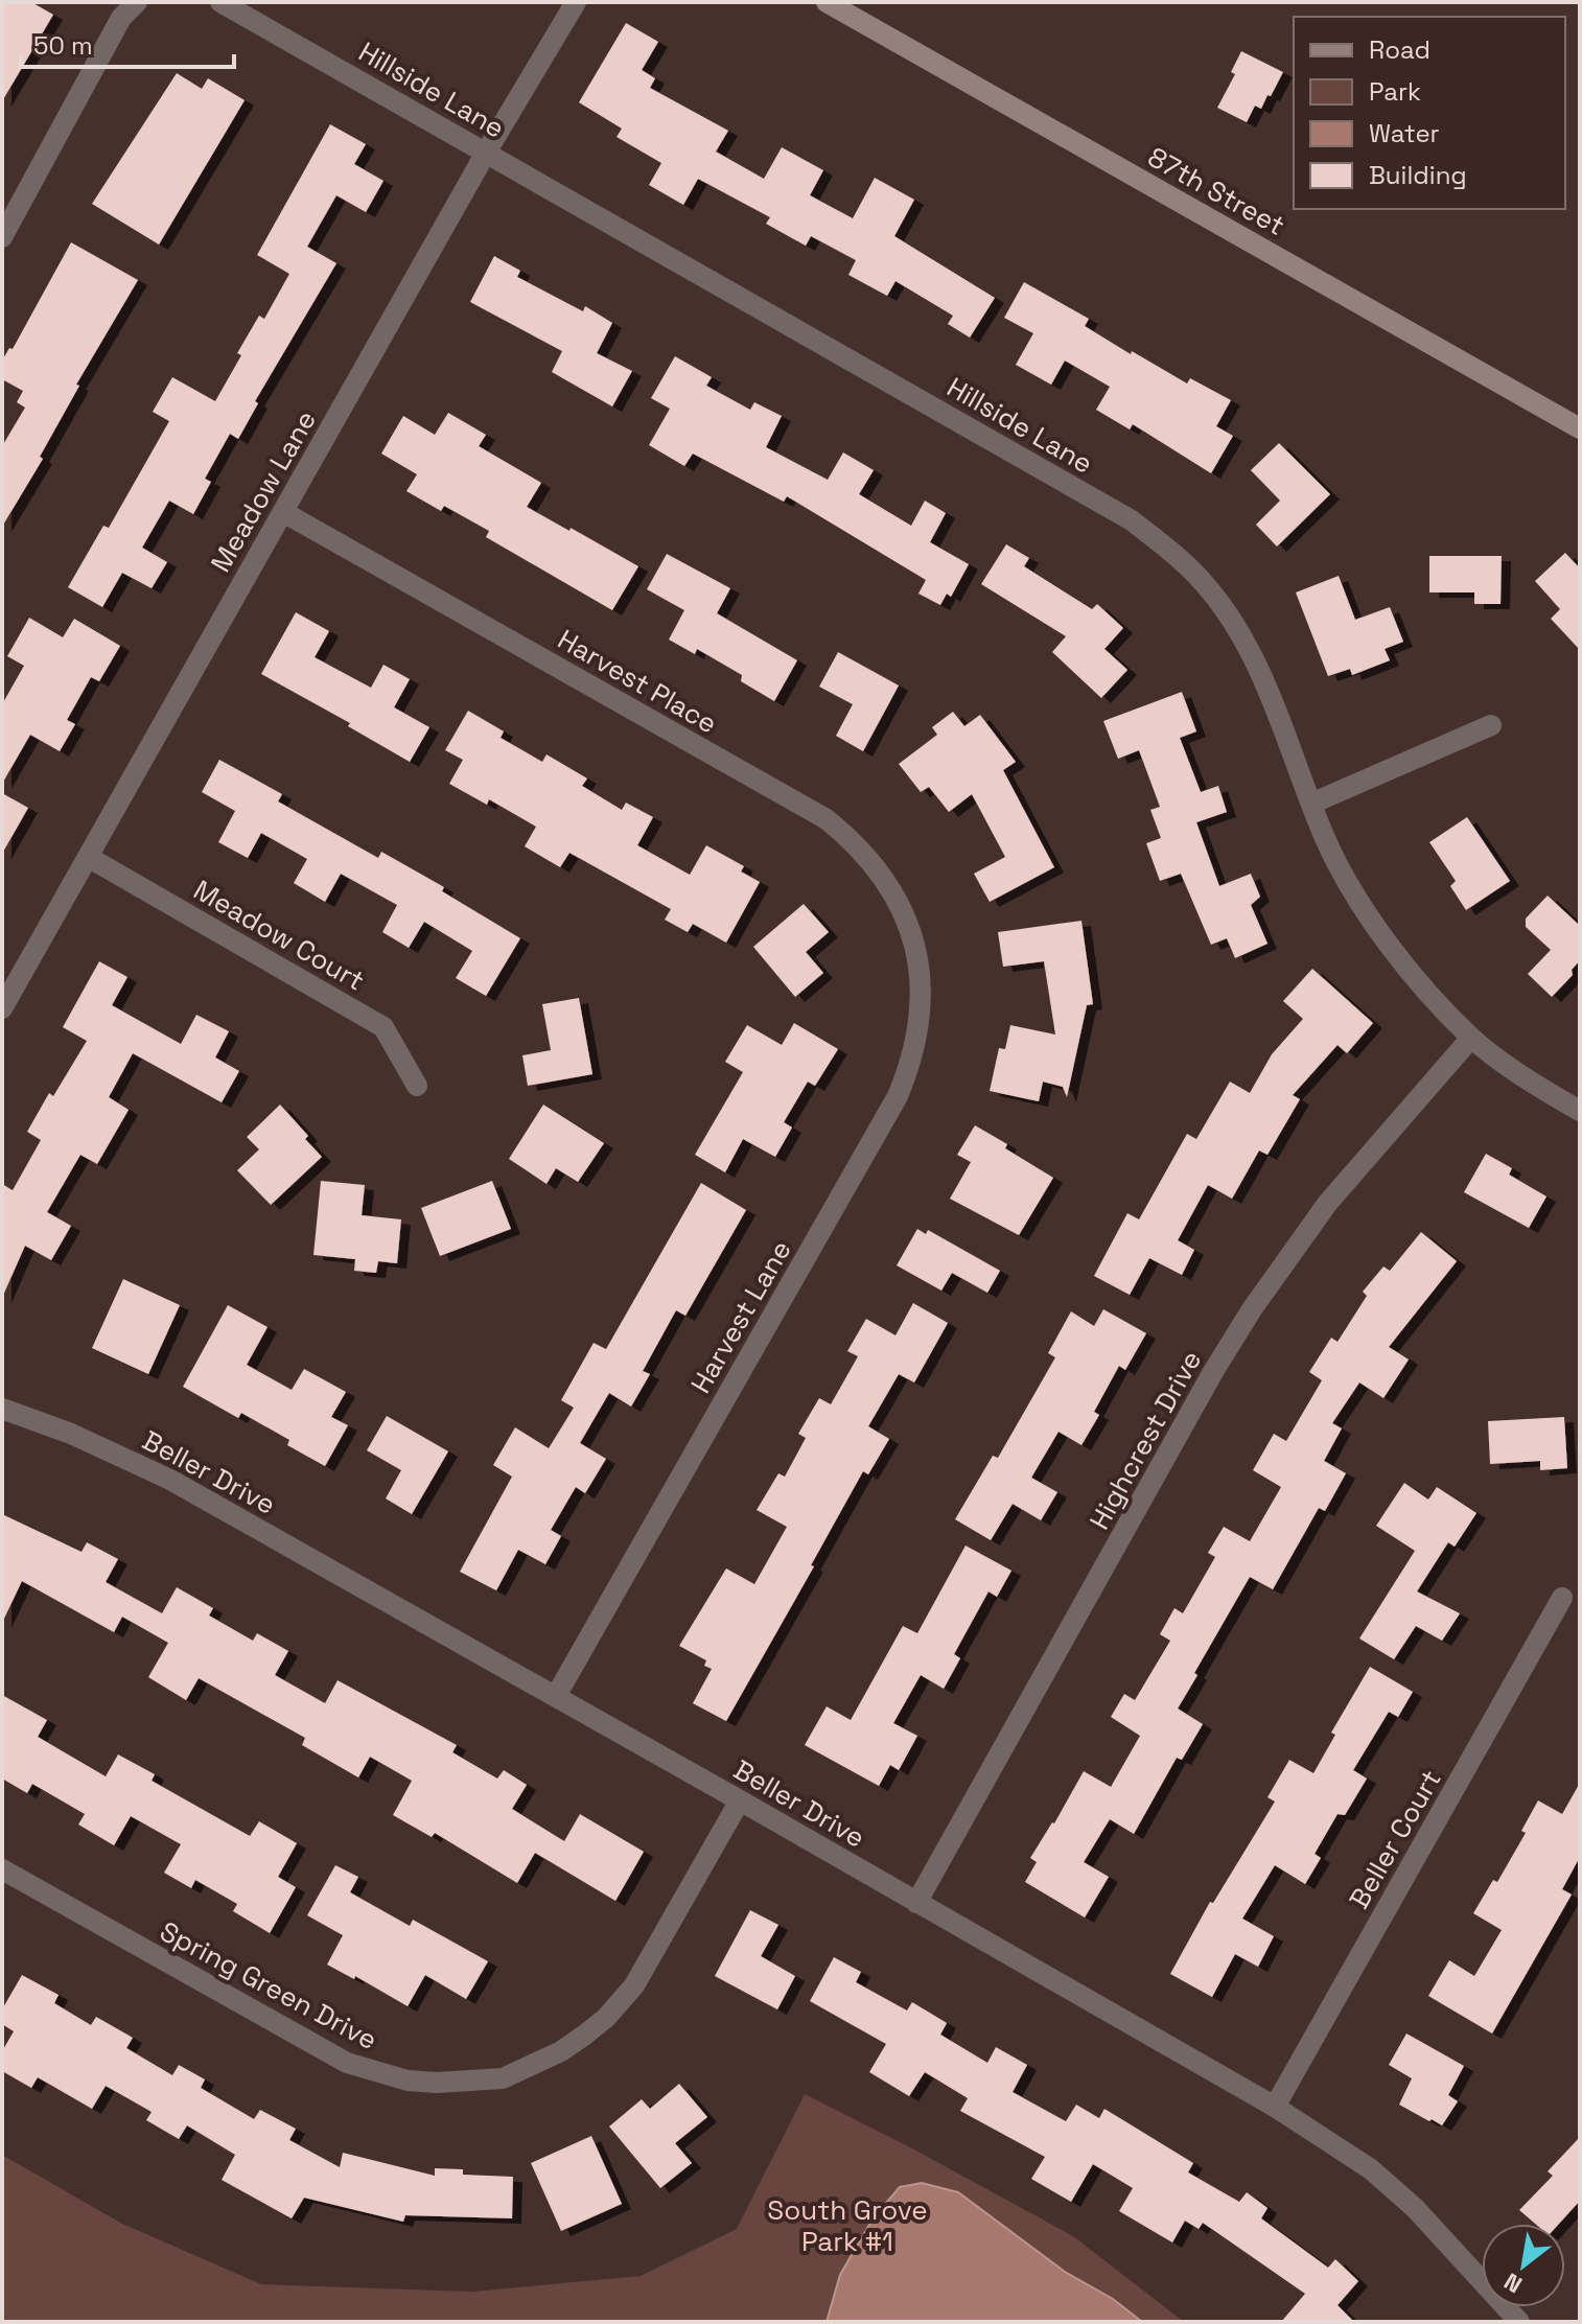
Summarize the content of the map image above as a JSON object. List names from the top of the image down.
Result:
{
  "streets": {
    "main road": ["87th Street"],
    "street": [
      "Hillside Lane",
      "Meadow Lane",
      "Harvest Place",
      "Meadow Court",
      "Harvest Lane",
      "Highcrest Drive",
      "Beller Drive",
      "Beller Court",
      "Spring Green Drive"
    ]
  },
  "crossings": [
    ["Hillside Lane", "Meadow Lane"],
    ["Hillside Lane", "Highcrest Drive"],
    ["Meadow Lane", "Harvest Place"],
    ["Meadow Lane", "Meadow Court"],
    ["Harvest Place", "Harvest Lane"],
    ["Harvest Lane", "Beller Drive"],
    ["Highcrest Drive", "Beller Drive"],
    ["Beller Drive", "Beller Court"],
    ["Beller Drive", "Spring Green Drive"]
  ],
  "parks": ["South Grove Park #1"],
  "legend": [
    "Road",
    "Park",
    "Water",
    "Building"
  ],
  "scale_bar": "50 m",
  "north": "bottom left"
}
